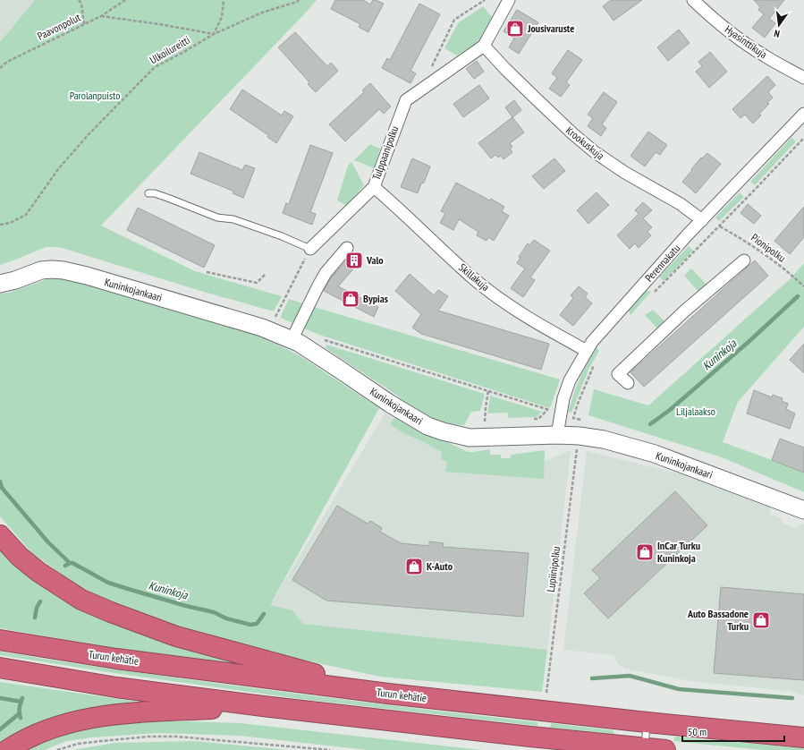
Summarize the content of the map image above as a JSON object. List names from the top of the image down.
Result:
{
  "streets": {
    "highway": ["Turun kehätie"],
    "street": [
      "Hyasinttikuja",
      "Krookuskuja",
      "Tulppaanipolku",
      "Perennakatu",
      "Skillakuja",
      "Kuninkojankaari"
    ],
    "path": [
      "Paavonpolut",
      "Ulkoilureitti",
      "Pionipolku",
      "Lupiinipolku"
    ]
  },
  "crossings": [
    ["Krookuskuja", "Tulppaanipolku"],
    ["Krookuskuja", "Perennakatu"],
    ["Tulppaanipolku", "Skillakuja"],
    ["Perennakatu", "Skillakuja"],
    ["Perennakatu", "Kuninkojankaari"]
  ],
  "water": ["Kuninkoja"],
  "parks": ["Parolanpuisto", "Liljalaakso"],
  "places": {
    "shop": [
      "Jousivaruste",
      "Bypias",
      "InCar Turku Kuninkoja",
      "K-Auto",
      "Auto Bassadone Turku"
    ],
    "building": ["Valo"]
  },
  "scale_bar": "50 m",
  "north": "bottom"
}
